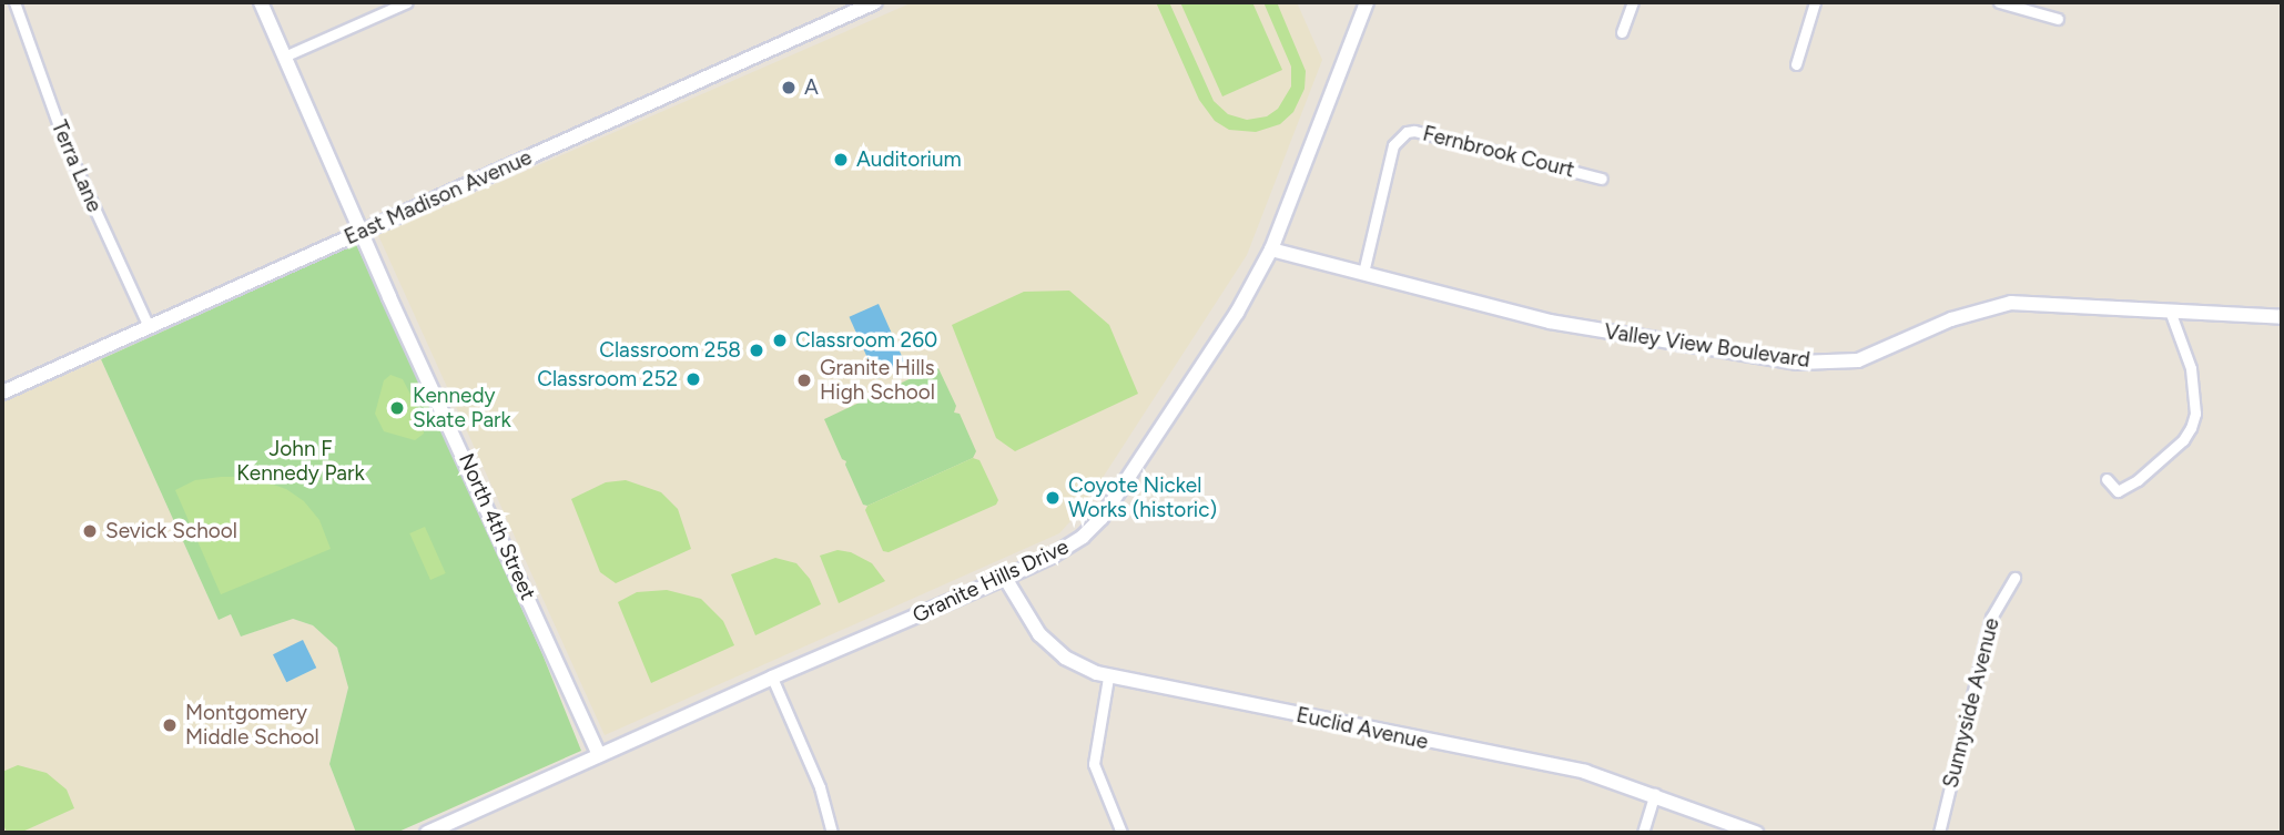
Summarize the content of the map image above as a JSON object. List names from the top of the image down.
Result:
{
  "streets": {
    "street": [
      "Fernbrook Court",
      "Terra Lane",
      "East Madison Avenue",
      "Valley View Boulevard",
      "North 4th Street",
      "Granite Hills Drive",
      "Sunnyside Avenue",
      "Euclid Avenue"
    ]
  },
  "crossings": [
    ["Fernbrook Court", "Valley View Boulevard"],
    ["Terra Lane", "East Madison Avenue"],
    ["East Madison Avenue", "North 4th Street"],
    ["Valley View Boulevard", "Granite Hills Drive"],
    ["North 4th Street", "Granite Hills Drive"],
    ["Granite Hills Drive", "Euclid Avenue"]
  ],
  "parks": ["John F Kennedy Park"],
  "places": [
    "A",
    "Auditorium",
    "Classroom 260",
    "Classroom 258",
    "Classroom 252",
    "Granite Hills High School",
    "Kennedy Skate Park",
    "Coyote Nickel Works (historic)",
    "Sevick School",
    "Montgomery Middle School"
  ]
}
